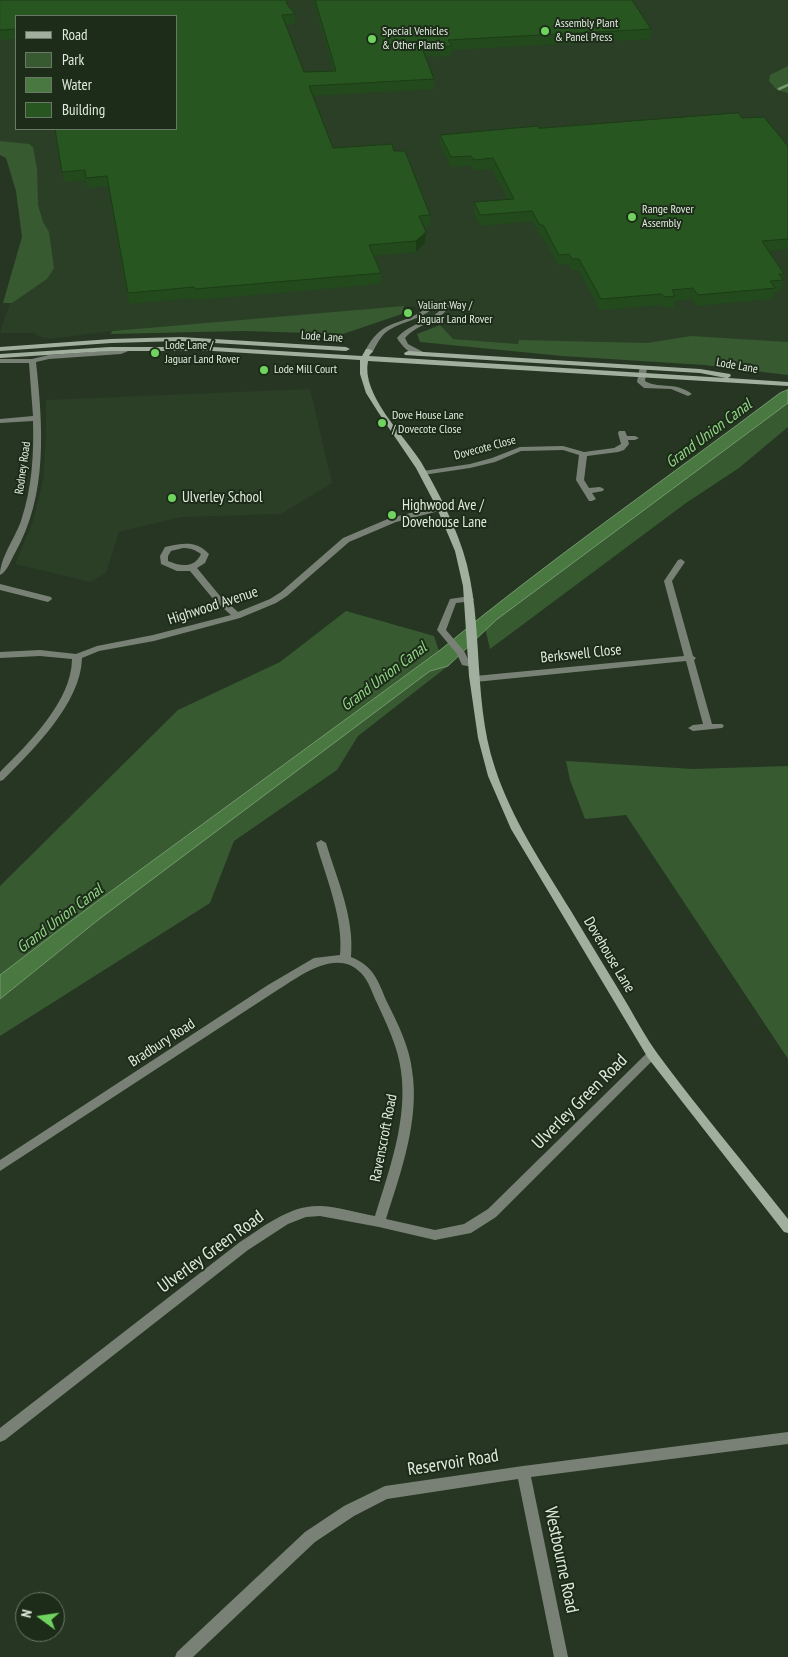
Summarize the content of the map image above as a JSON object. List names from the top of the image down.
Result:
{
  "streets": {
    "main road": ["Lode Lane", "Dovehouse Lane"],
    "street": [
      "Dovecote Close",
      "Rodney Road",
      "Highwood Avenue",
      "Berkswell Close",
      "Bradbury Road",
      "Ulverley Green Road",
      "Ravenscroft Road",
      "Reservoir Road",
      "Westbourne Road"
    ]
  },
  "crossings": [
    ["Lode Lane", "Rodney Road"],
    ["Lode Lane", "Dovehouse Lane"],
    ["Dovecote Close", "Dovehouse Lane"],
    ["Highwood Avenue", "Dovehouse Lane"],
    ["Berkswell Close", "Dovehouse Lane"],
    ["Dovehouse Lane", "Ulverley Green Road"],
    ["Bradbury Road", "Ravenscroft Road"],
    ["Ulverley Green Road", "Ravenscroft Road"],
    ["Reservoir Road", "Westbourne Road"]
  ],
  "water": ["Grand Union Canal"],
  "places": [
    "Assembly Plant & Panel Press",
    "Special Vehicles & Other Plants",
    "Range Rover Assembly",
    "Valiant Way / Jaguar Land Rover",
    "Lode Lane / Jaguar Land Rover",
    "Lode Mill Court",
    "Dove House Lane / Dovecote Close",
    "Ulverley School",
    "Highwood Ave / Dovehouse Lane"
  ],
  "legend": [
    "Road",
    "Park",
    "Water",
    "Building"
  ],
  "north": "left"
}
